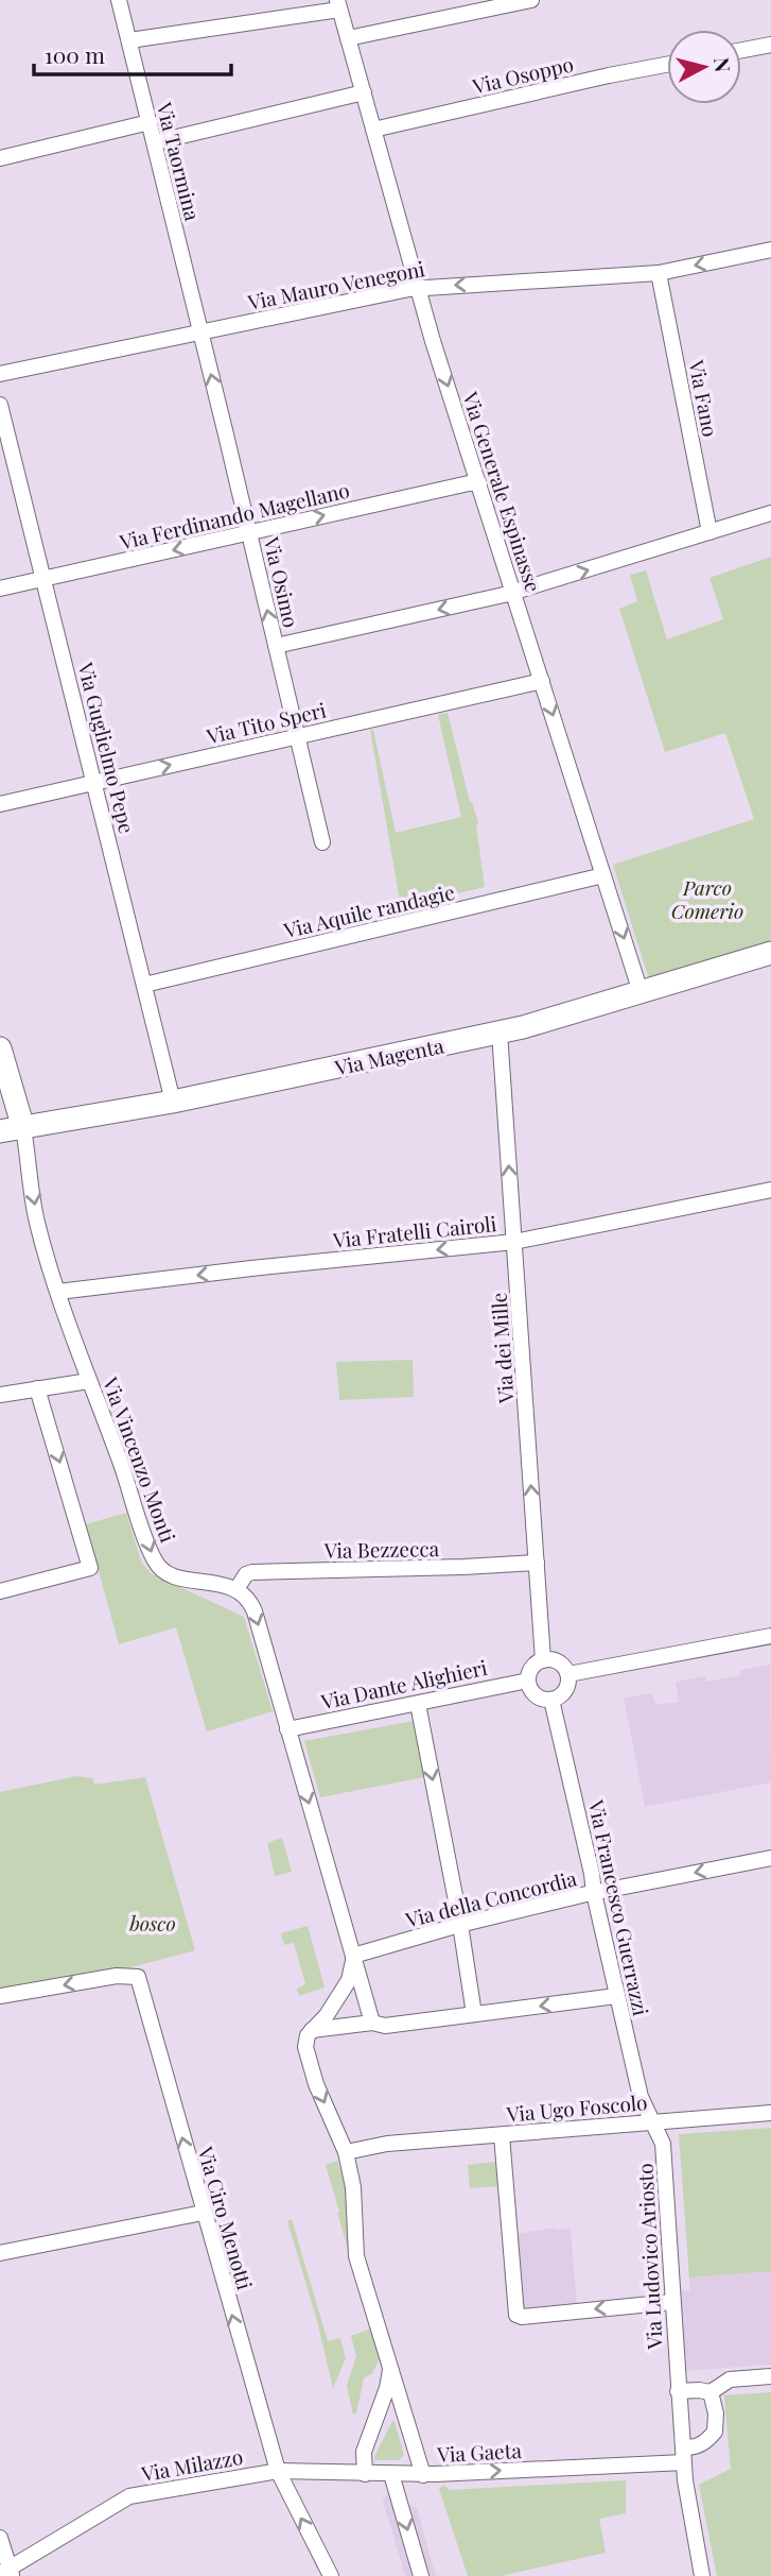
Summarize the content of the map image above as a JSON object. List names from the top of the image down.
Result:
{
  "streets": {
    "street": [
      "Via Osoppo",
      "Via Taormina",
      "Via Mauro Venegoni",
      "Via Fano",
      "Via Generale Espinasse",
      "Via Ferdinando Magellano",
      "Via Osimo",
      "Via Tito Speri",
      "Via Guglielmo Pepe",
      "Via Aquile randagie",
      "Via Magenta",
      "Via Fratelli Cairoli",
      "Via dei Mille",
      "Via Vincenzo Monti",
      "Via Bezzecca",
      "Via Dante Alighieri",
      "Via della Concordia",
      "Via Francesco Guerrazzi",
      "Via Ugo Foscolo",
      "Via Ciro Menotti",
      "Via Ludovico Ariosto",
      "Via Gaeta",
      "Via Milazzo"
    ]
  },
  "crossings": [
    ["Via Osoppo", "Via Generale Espinasse"],
    ["Via Taormina", "Via Mauro Venegoni"],
    ["Via Taormina", "Via Osimo"],
    ["Via Mauro Venegoni", "Via Fano"],
    ["Via Mauro Venegoni", "Via Generale Espinasse"],
    ["Via Mauro Venegoni", "Via Osimo"],
    ["Via Generale Espinasse", "Via Ferdinando Magellano"],
    ["Via Generale Espinasse", "Via Tito Speri"],
    ["Via Generale Espinasse", "Via Aquile randagie"],
    ["Via Generale Espinasse", "Via Magenta"],
    ["Via Ferdinando Magellano", "Via Osimo"],
    ["Via Ferdinando Magellano", "Via Guglielmo Pepe"],
    ["Via Osimo", "Via Tito Speri"],
    ["Via Tito Speri", "Via Guglielmo Pepe"],
    ["Via Guglielmo Pepe", "Via Aquile randagie"],
    ["Via Guglielmo Pepe", "Via Magenta"],
    ["Via Magenta", "Via dei Mille"],
    ["Via Magenta", "Via Vincenzo Monti"],
    ["Via Fratelli Cairoli", "Via dei Mille"],
    ["Via Fratelli Cairoli", "Via Vincenzo Monti"],
    ["Via dei Mille", "Via Bezzecca"],
    ["Via dei Mille", "Via Dante Alighieri"],
    ["Via dei Mille", "Via Francesco Guerrazzi"],
    ["Via Vincenzo Monti", "Via Bezzecca"],
    ["Via Dante Alighieri", "Via Francesco Guerrazzi"],
    ["Via della Concordia", "Via Francesco Guerrazzi"],
    ["Via Francesco Guerrazzi", "Via Ugo Foscolo"],
    ["Via Francesco Guerrazzi", "Via Ludovico Ariosto"],
    ["Via Ugo Foscolo", "Via Ludovico Ariosto"],
    ["Via Ciro Menotti", "Via Gaeta"],
    ["Via Ciro Menotti", "Via Milazzo"],
    ["Via Ludovico Ariosto", "Via Gaeta"],
    ["Via Gaeta", "Via Milazzo"]
  ],
  "one_way": [
    "Via Mauro Venegoni",
    "Via Generale Espinasse",
    "Via Osimo",
    "Via Tito Speri",
    "Via Fratelli Cairoli",
    "Via dei Mille",
    "Via Vincenzo Monti",
    "Via della Concordia",
    "Via Ciro Menotti",
    "Via Gaeta"
  ],
  "parks": ["Parco Comerio", "bosco"],
  "scale_bar": "100 m",
  "north": "right"
}
